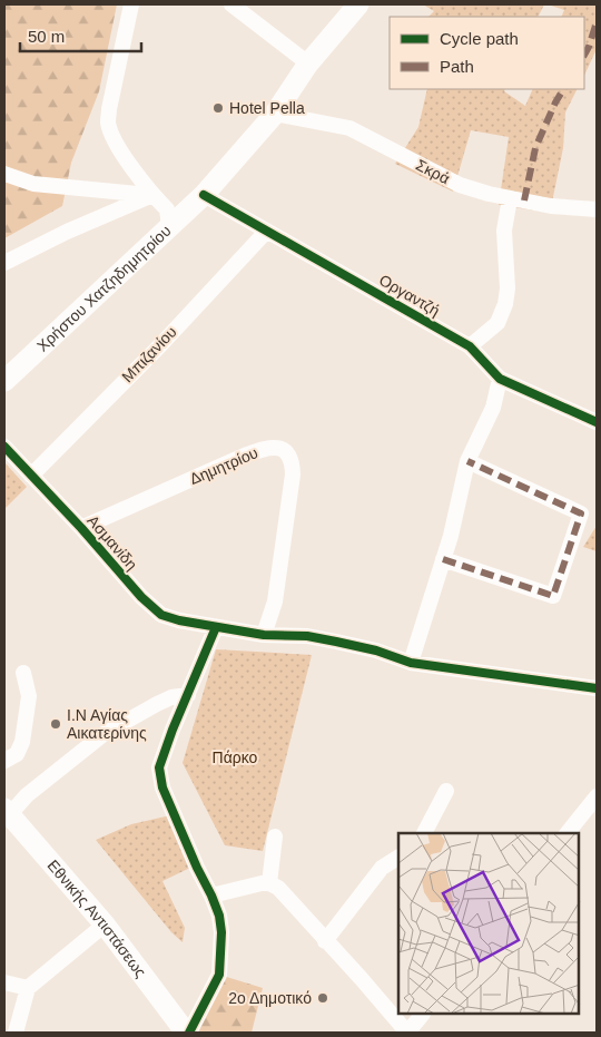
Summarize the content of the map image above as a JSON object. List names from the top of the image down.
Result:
{
  "streets": {
    "main road": ["Χρήστου Χατζηδημητρίου", "Εθνικής Αντιστάσεως"],
    "street": [
      "Σκρά",
      "Οργαντζή",
      "Μπιζανίου",
      "Δημητρίου",
      "Ασμανίδη"
    ]
  },
  "crossings": [
    ["Σκρά", "Χρήστου Χατζηδημητρίου"],
    ["Χρήστου Χατζηδημητρίου", "Οργαντζή"],
    ["Οργαντζή", "Μπιζανίου"],
    ["Μπιζανίου", "Ασμανίδη"],
    ["Δημητρίου", "Ασμανίδη"]
  ],
  "parks": ["Πάρκο"],
  "places": ["Hotel Pella", "Ι.Ν Αγίας Αικατερίνης", "2ο Δημοτικό"],
  "legend": ["Cycle path", "Path"],
  "scale_bar": "50 m"
}
